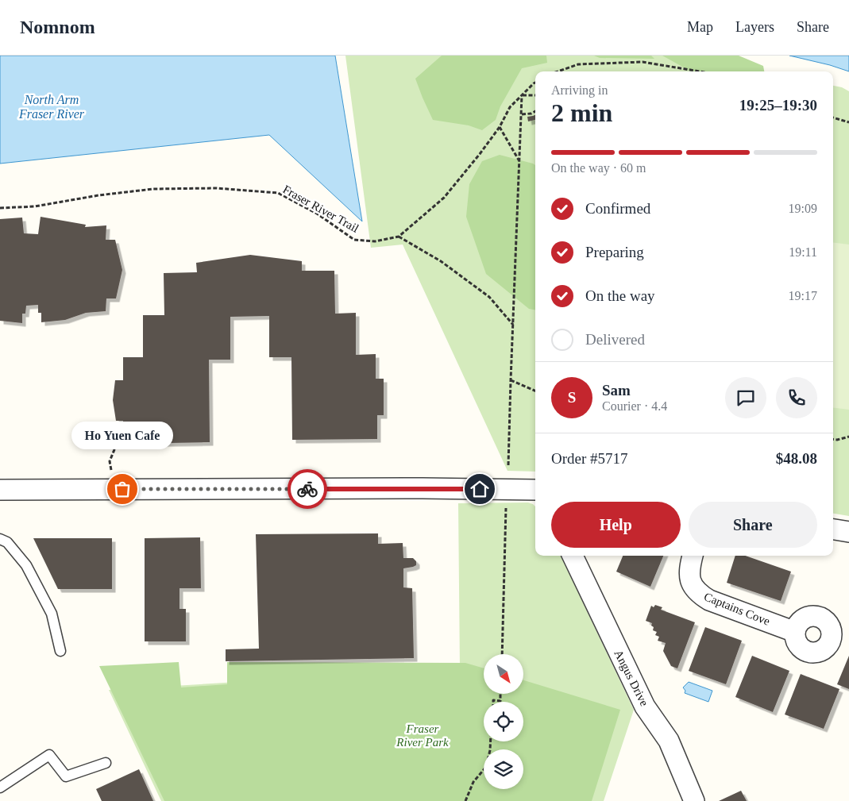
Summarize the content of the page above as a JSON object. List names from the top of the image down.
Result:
{
  "streets": {
    "street": ["Captains Cove", "Angus Drive"],
    "path": ["Fraser River Trail"]
  },
  "water": ["North Arm Fraser River"],
  "parks": ["Fraser River Park"],
  "places": ["Ho Yuen Cafe"],
  "north": "bottom right",
  "page": {
    "header": "Nomnom",
    "nav": ["Map", "Layers", "Share"],
    "heading": ["2 min", "Arriving in", "19:25–19:30"],
    "panel": [
      "Sam",
      "Courier · 4.4",
      "Order #5717",
      "$48.08"
    ],
    "bar": "On the way · 60 m",
    "list": [
      ["Confirmed", "19:09"],
      ["Preparing", "19:11"],
      ["On the way", "19:17"],
      "Delivered"
    ],
    "round": "S",
    "bubble": "Ho Yuen Cafe",
    "buttons": ["Help", "Share"]
  }
}
